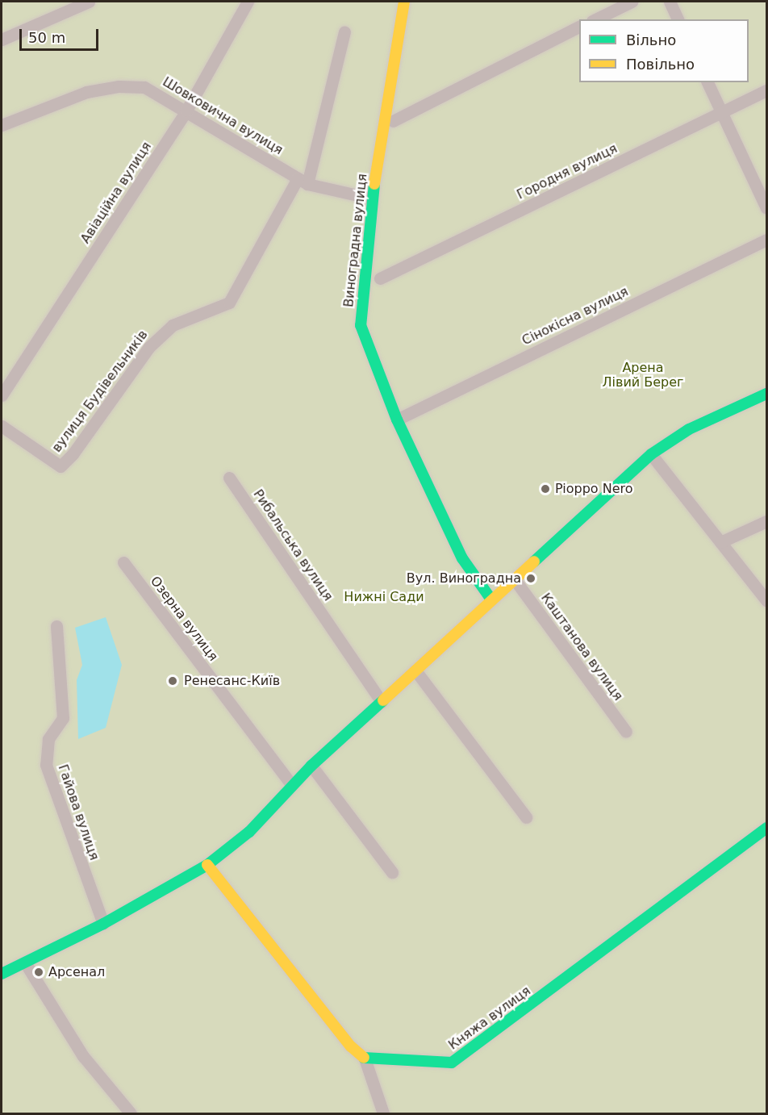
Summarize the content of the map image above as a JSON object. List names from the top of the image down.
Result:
{
  "streets": {
    "street": [
      "Шовковична вулиця",
      "Городня вулиця",
      "Авіаційна вулиця",
      "Виноградна вулиця",
      "Сінокісна вулиця",
      "вулиця Будівельників",
      "Рибальська вулиця",
      "Озерна вулиця",
      "Каштанова вулиця",
      "Гайова вулиця",
      "Княжа вулиця"
    ]
  },
  "crossings": [
    ["Шовковична вулиця", "Авіаційна вулиця"],
    ["Шовковична вулиця", "Виноградна вулиця"],
    ["Шовковична вулиця", "вулиця Будівельників"],
    ["Виноградна вулиця", "Сінокісна вулиця"]
  ],
  "parks": ["Арена Лівий Берег", "Нижні Сади"],
  "places": [
    "Pioppo Nero",
    "Вул. Виноградна",
    "Ренесанс-Київ",
    "Арсенал"
  ],
  "legend": ["Вільно", "Повільно"],
  "scale_bar": "50 m"
}
